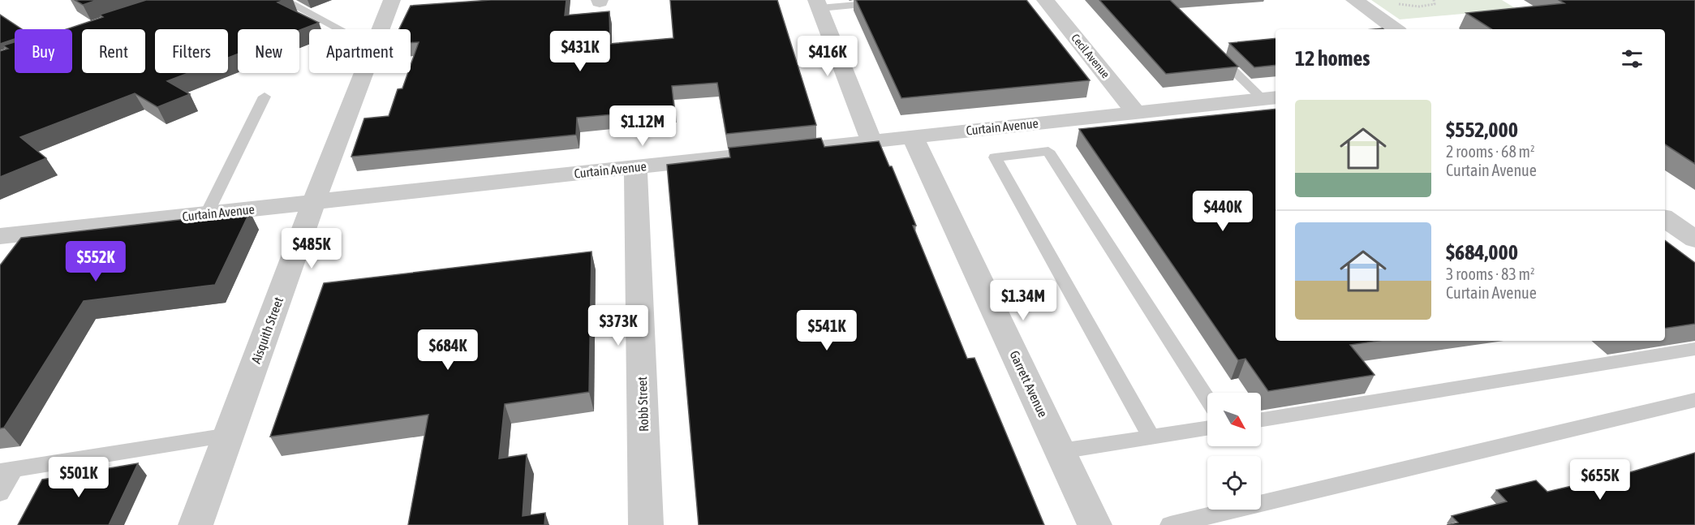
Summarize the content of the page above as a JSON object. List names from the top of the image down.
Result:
{
  "streets": {
    "street": [
      "Cecil Avenue",
      "Curtain Avenue",
      "Aisquith Street",
      "Garrett Avenue",
      "Robb Street"
    ]
  },
  "crossings": [
    ["Cecil Avenue", "Curtain Avenue"],
    ["Curtain Avenue", "Aisquith Street"],
    ["Curtain Avenue", "Garrett Avenue"],
    ["Curtain Avenue", "Robb Street"]
  ],
  "north": "bottom right",
  "page": {
    "chip": [
      "Buy",
      "Rent",
      "Filters",
      "New",
      "Apartment"
    ],
    "heading": "12 homes",
    "price": [
      "$431K",
      "$416K",
      "$1.12M",
      "$440K",
      "$485K",
      "$552K",
      "$1.34M",
      "$373K",
      "$541K",
      "$684K",
      "$501K",
      "$655K"
    ],
    "list": [
      {
        "name": "$552,000",
        "note": "2 rooms · 68 m² · Curtain Avenue"
      },
      {
        "name": "$684,000",
        "note": "3 rooms · 83 m² · Curtain Avenue"
      }
    ]
  }
}
